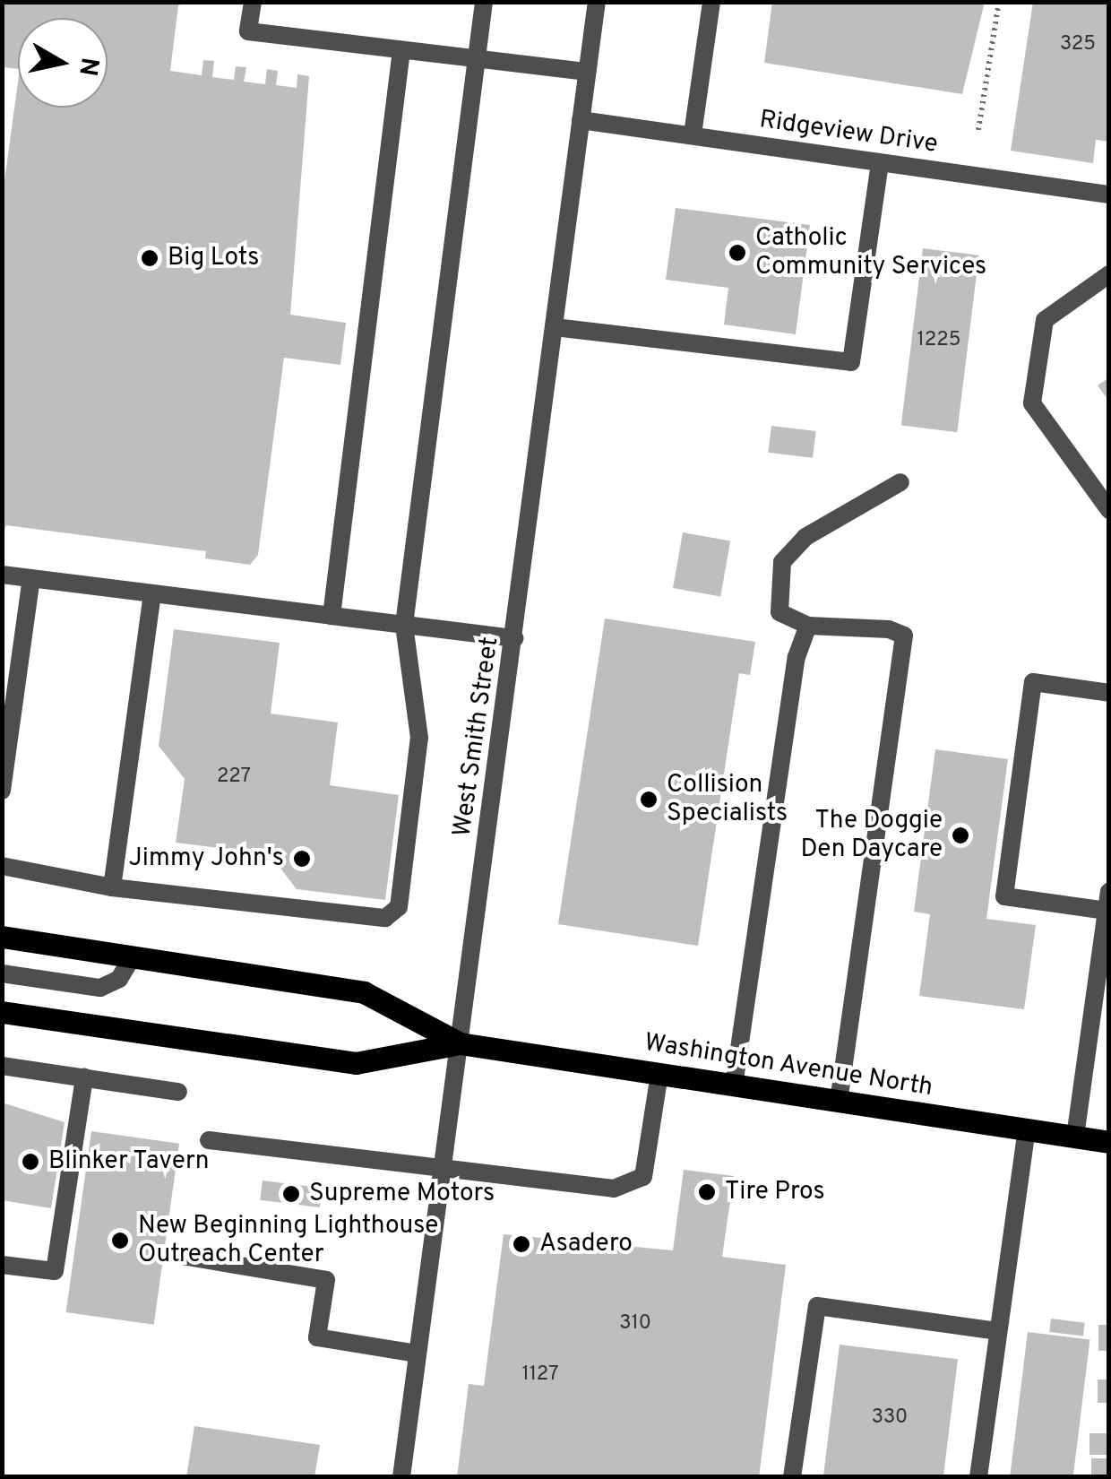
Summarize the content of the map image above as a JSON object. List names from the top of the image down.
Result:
{
  "streets": {
    "main road": ["Washington Avenue North"],
    "street": ["Ridgeview Drive", "West Smith Street"]
  },
  "crossings": [
    ["Ridgeview Drive", "West Smith Street"],
    ["West Smith Street", "Washington Avenue North"]
  ],
  "places": [
    "Catholic Community Services",
    "Big Lots",
    "Collision Specialists",
    "The Doggie Den Daycare",
    "Jimmy John's",
    "Blinker Tavern",
    "Tire Pros",
    "Supreme Motors",
    "New Beginning Lighthouse Outreach Center",
    "Asadero"
  ],
  "house_numbers": [
    "325",
    "1225",
    "227",
    "310",
    "1127",
    "330"
  ],
  "north": "right"
}
